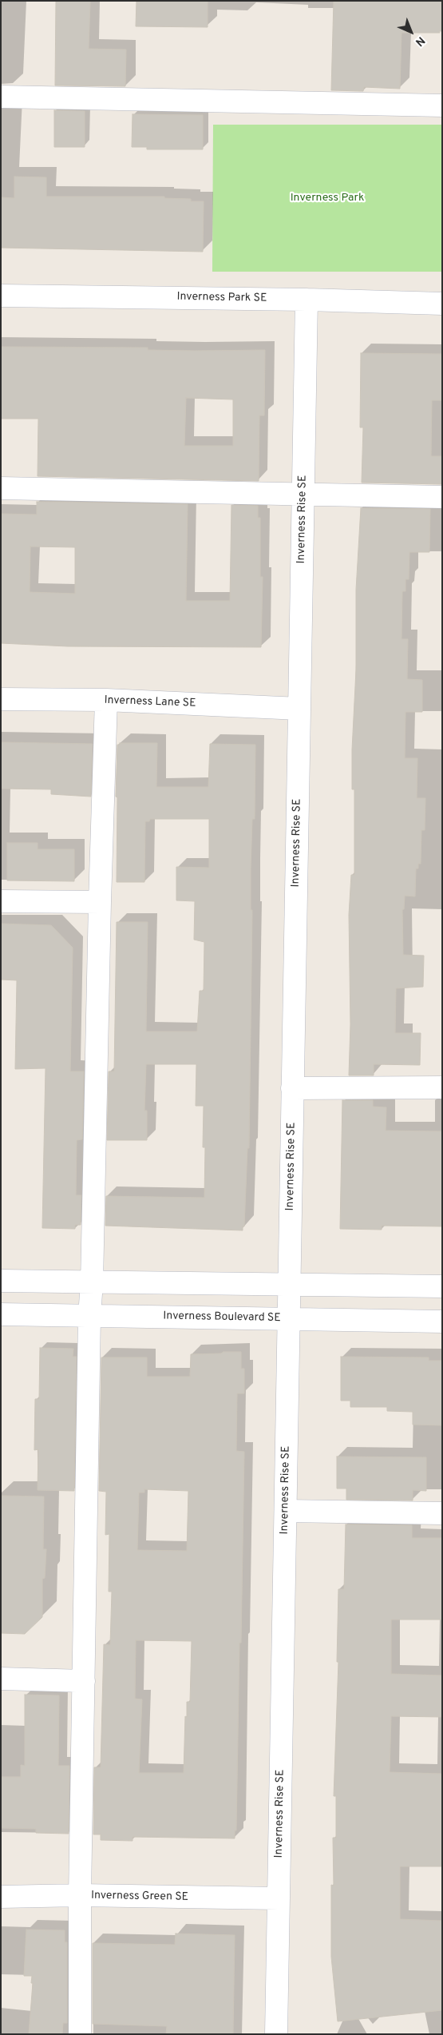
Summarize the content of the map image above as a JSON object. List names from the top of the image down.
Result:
{
  "streets": {
    "street": [
      "Inverness Park SE",
      "Inverness Rise SE",
      "Inverness Lane SE",
      "Inverness Boulevard SE",
      "Inverness Green SE"
    ]
  },
  "crossings": [
    ["Inverness Park SE", "Inverness Rise SE"],
    ["Inverness Rise SE", "Inverness Lane SE"],
    ["Inverness Rise SE", "Inverness Boulevard SE"],
    ["Inverness Rise SE", "Inverness Green SE"]
  ],
  "parks": ["Inverness Park"],
  "north": "bottom right"
}
